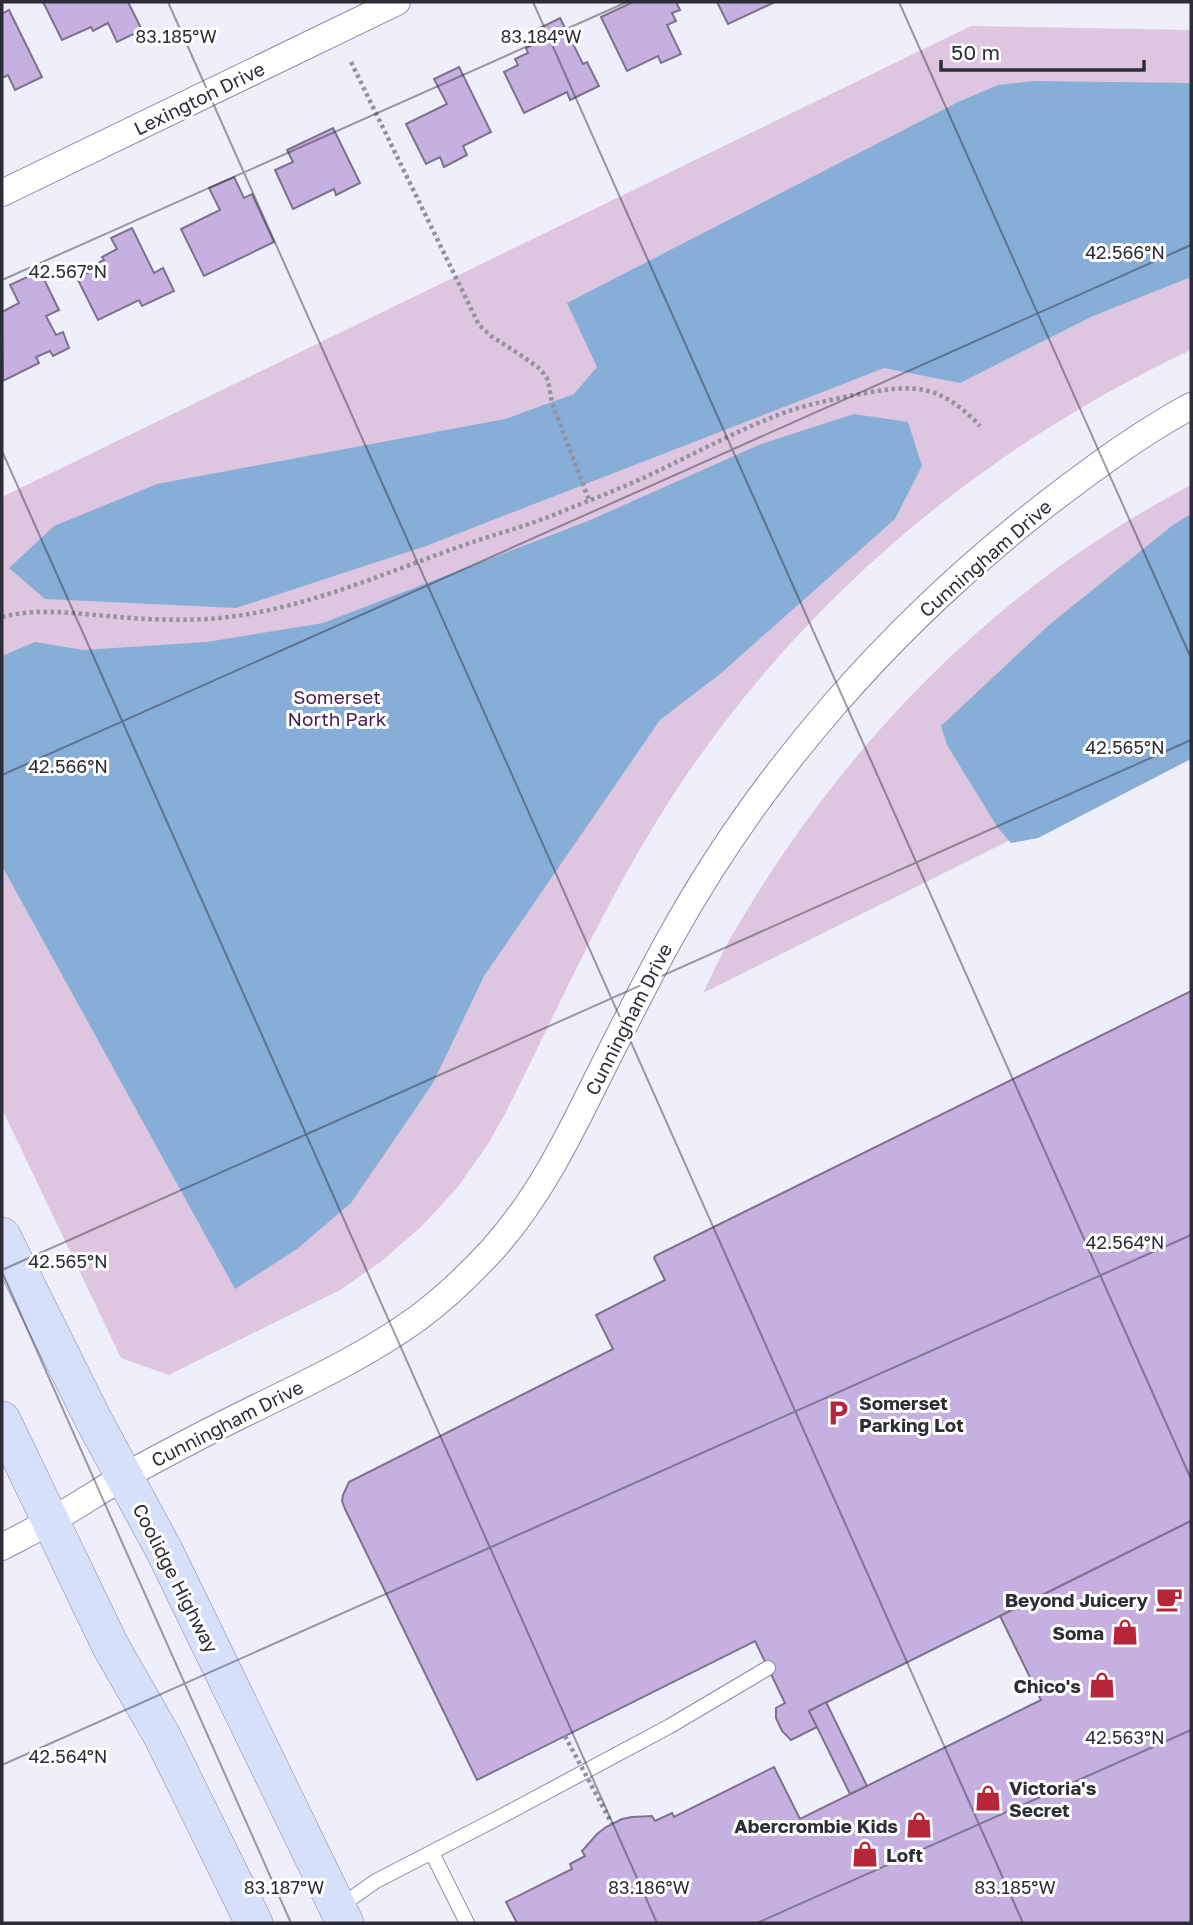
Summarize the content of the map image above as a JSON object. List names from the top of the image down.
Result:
{
  "streets": {
    "main road": ["Coolidge Highway"],
    "street": ["Lexington Drive", "Cunningham Drive"]
  },
  "crossings": [
    ["Cunningham Drive", "Coolidge Highway"]
  ],
  "parks": ["Somerset North Park"],
  "places": {
    "parking": ["Somerset Parking Lot"],
    "cafe": ["Beyond Juicery"],
    "shop": [
      "Soma",
      "Chico's",
      "Victoria's Secret",
      "Abercrombie Kids",
      "Loft"
    ]
  },
  "scale_bar": "50 m",
  "coordinates": [
    "83.184°W",
    "83.185°W",
    "42.566°N",
    "42.567°N",
    "42.565°N",
    "42.564°N",
    "42.563°N",
    "83.187°W",
    "83.186°W"
  ]
}
